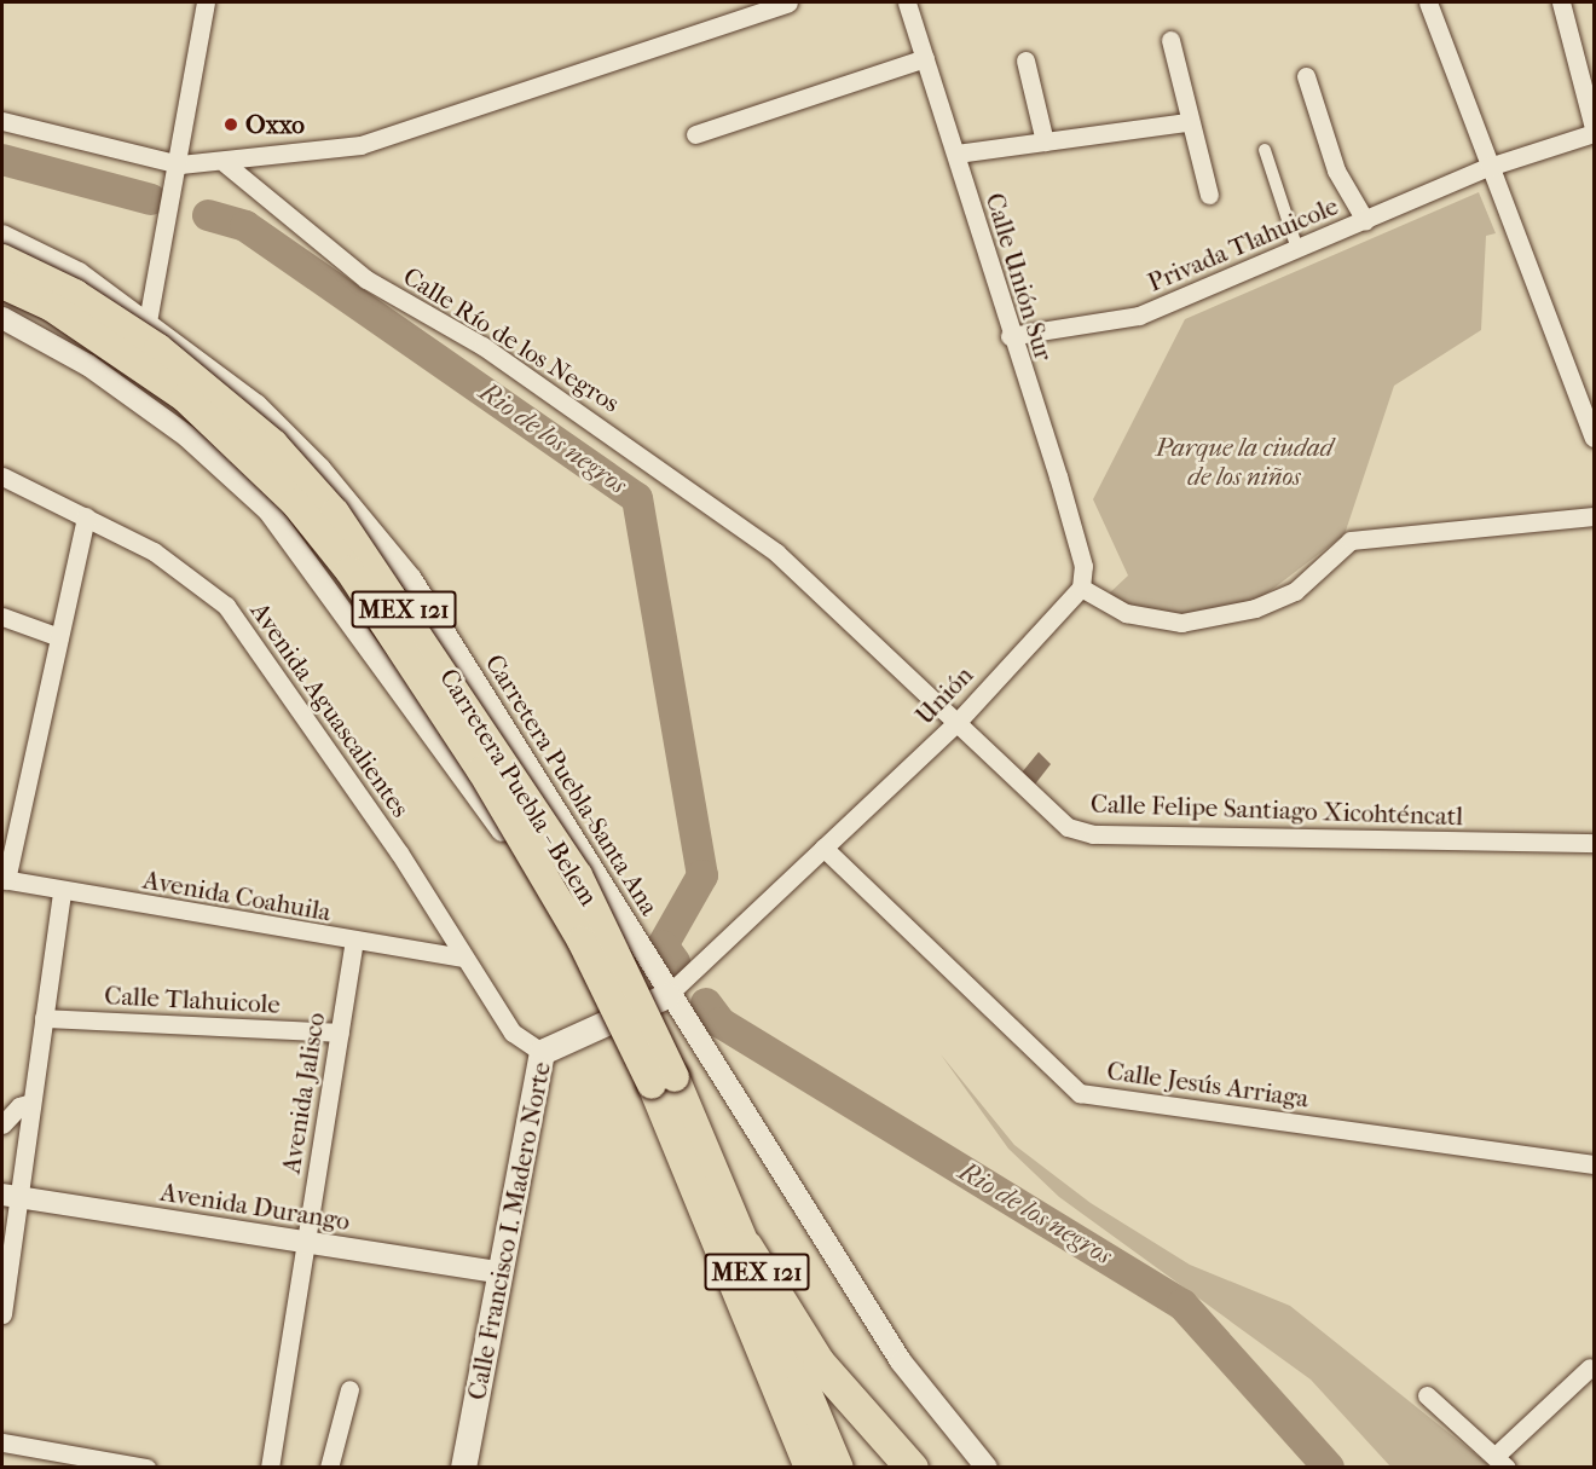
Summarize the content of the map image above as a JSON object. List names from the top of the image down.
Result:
{
  "streets": {
    "main road": ["MEX 121", "Carretera Puebla - Belem", "Calle Francisco I. Madero Norte"],
    "street": [
      "Privada Tlahuicole",
      "Calle Unión Sur",
      "Calle Río de los Negros",
      "Unión",
      "Avenida Aguascalientes",
      "Carretera Puebla-Santa Ana",
      "Calle Felipe Santiago Xicohténcatl",
      "Avenida Coahuila",
      "Calle Tlahuicole",
      "Calle Jesús Arriaga",
      "Avenida Jalisco",
      "Avenida Durango"
    ]
  },
  "crossings": [
    ["Privada Tlahuicole", "Calle Unión Sur"],
    ["Calle Unión Sur", "Unión"],
    ["Calle Río de los Negros", "Unión"],
    ["Calle Río de los Negros", "Calle Felipe Santiago Xicohténcatl"],
    ["Unión", "Carretera Puebla-Santa Ana"],
    ["Unión", "Calle Felipe Santiago Xicohténcatl"],
    ["Unión", "Calle Jesús Arriaga"],
    ["Unión", "Calle Francisco I. Madero Norte"],
    ["Avenida Aguascalientes", "Avenida Coahuila"],
    ["Avenida Aguascalientes", "Calle Francisco I. Madero Norte"],
    ["Carretera Puebla-Santa Ana", "Calle Francisco I. Madero Norte"],
    ["Avenida Coahuila", "Avenida Jalisco"],
    ["Calle Tlahuicole", "Avenida Jalisco"],
    ["Avenida Jalisco", "Avenida Durango"],
    ["Avenida Durango", "Calle Francisco I. Madero Norte"]
  ],
  "water": ["Rio de los negros"],
  "parks": ["Parque la ciudad de los niños"],
  "places": ["Oxxo"]
}
